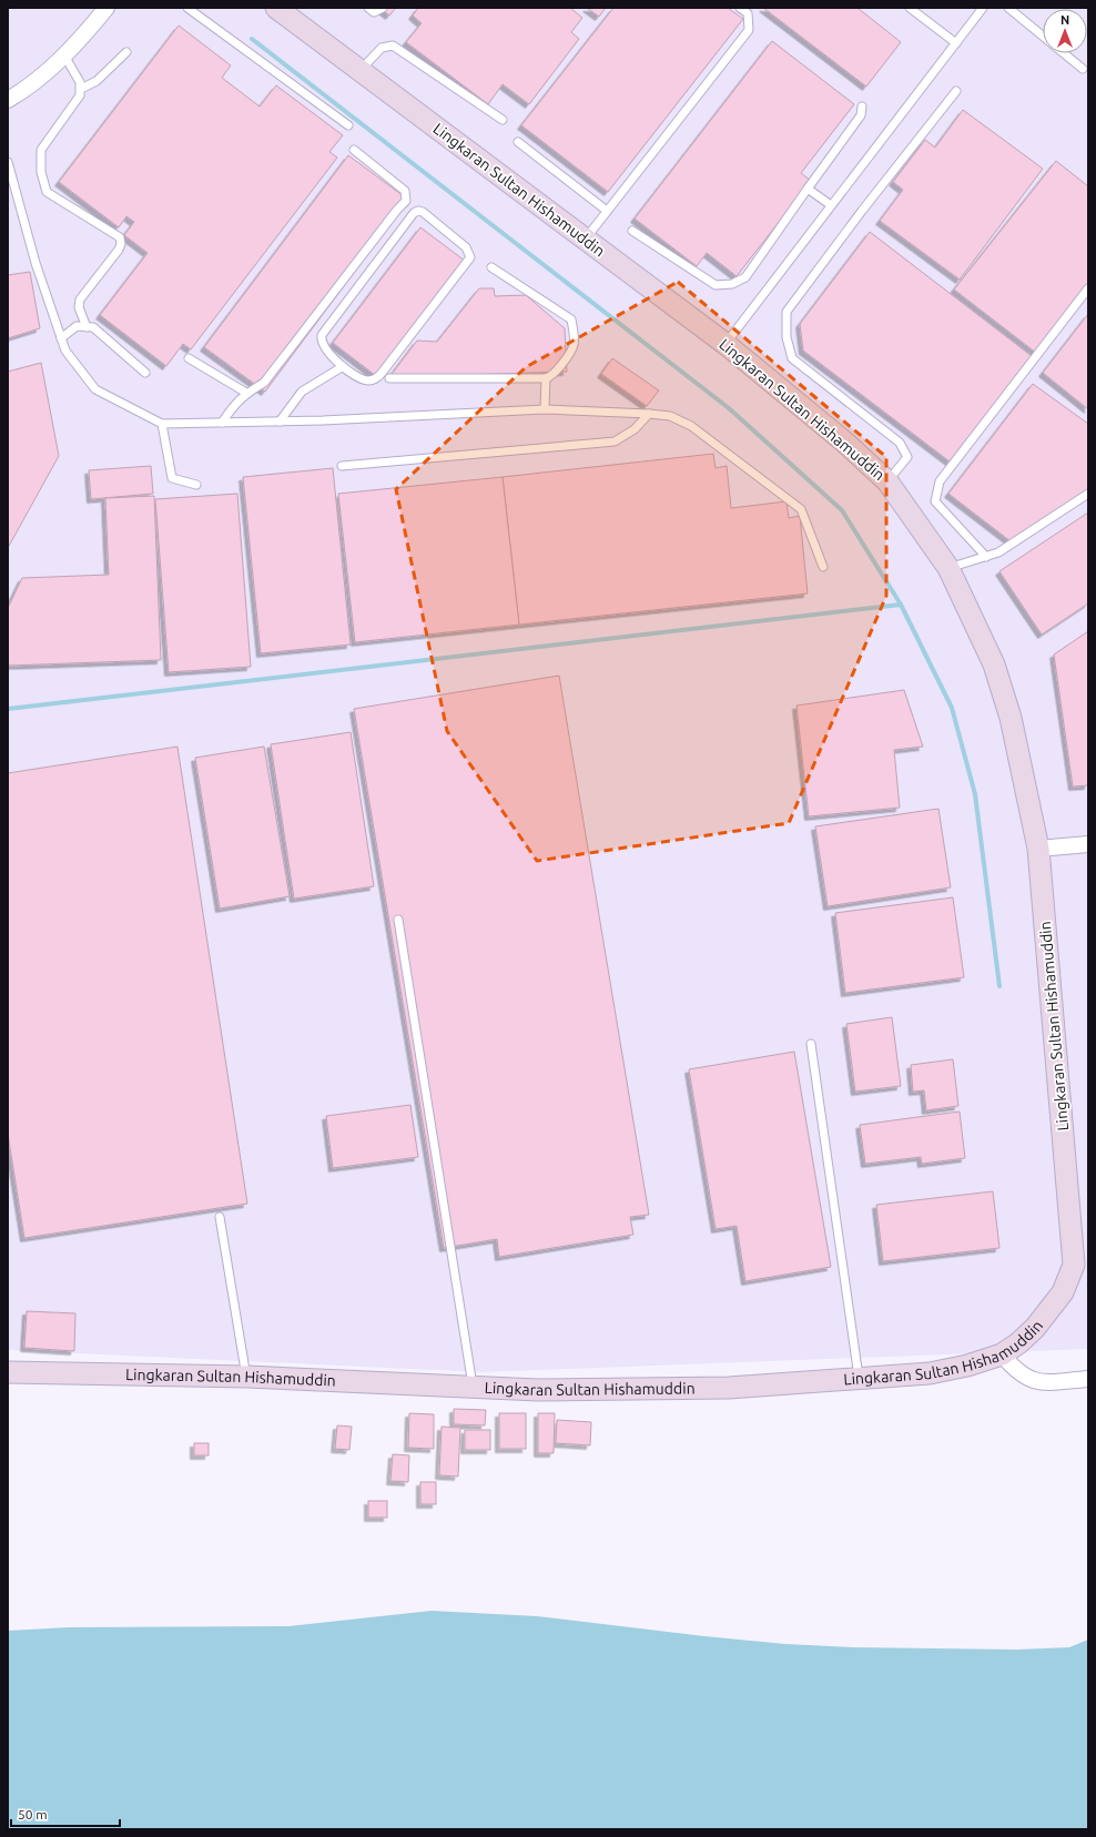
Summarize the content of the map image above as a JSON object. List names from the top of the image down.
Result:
{
  "streets": {
    "street": ["Lingkaran Sultan Hishamuddin"]
  },
  "scale_bar": "50 m",
  "north": "top"
}
